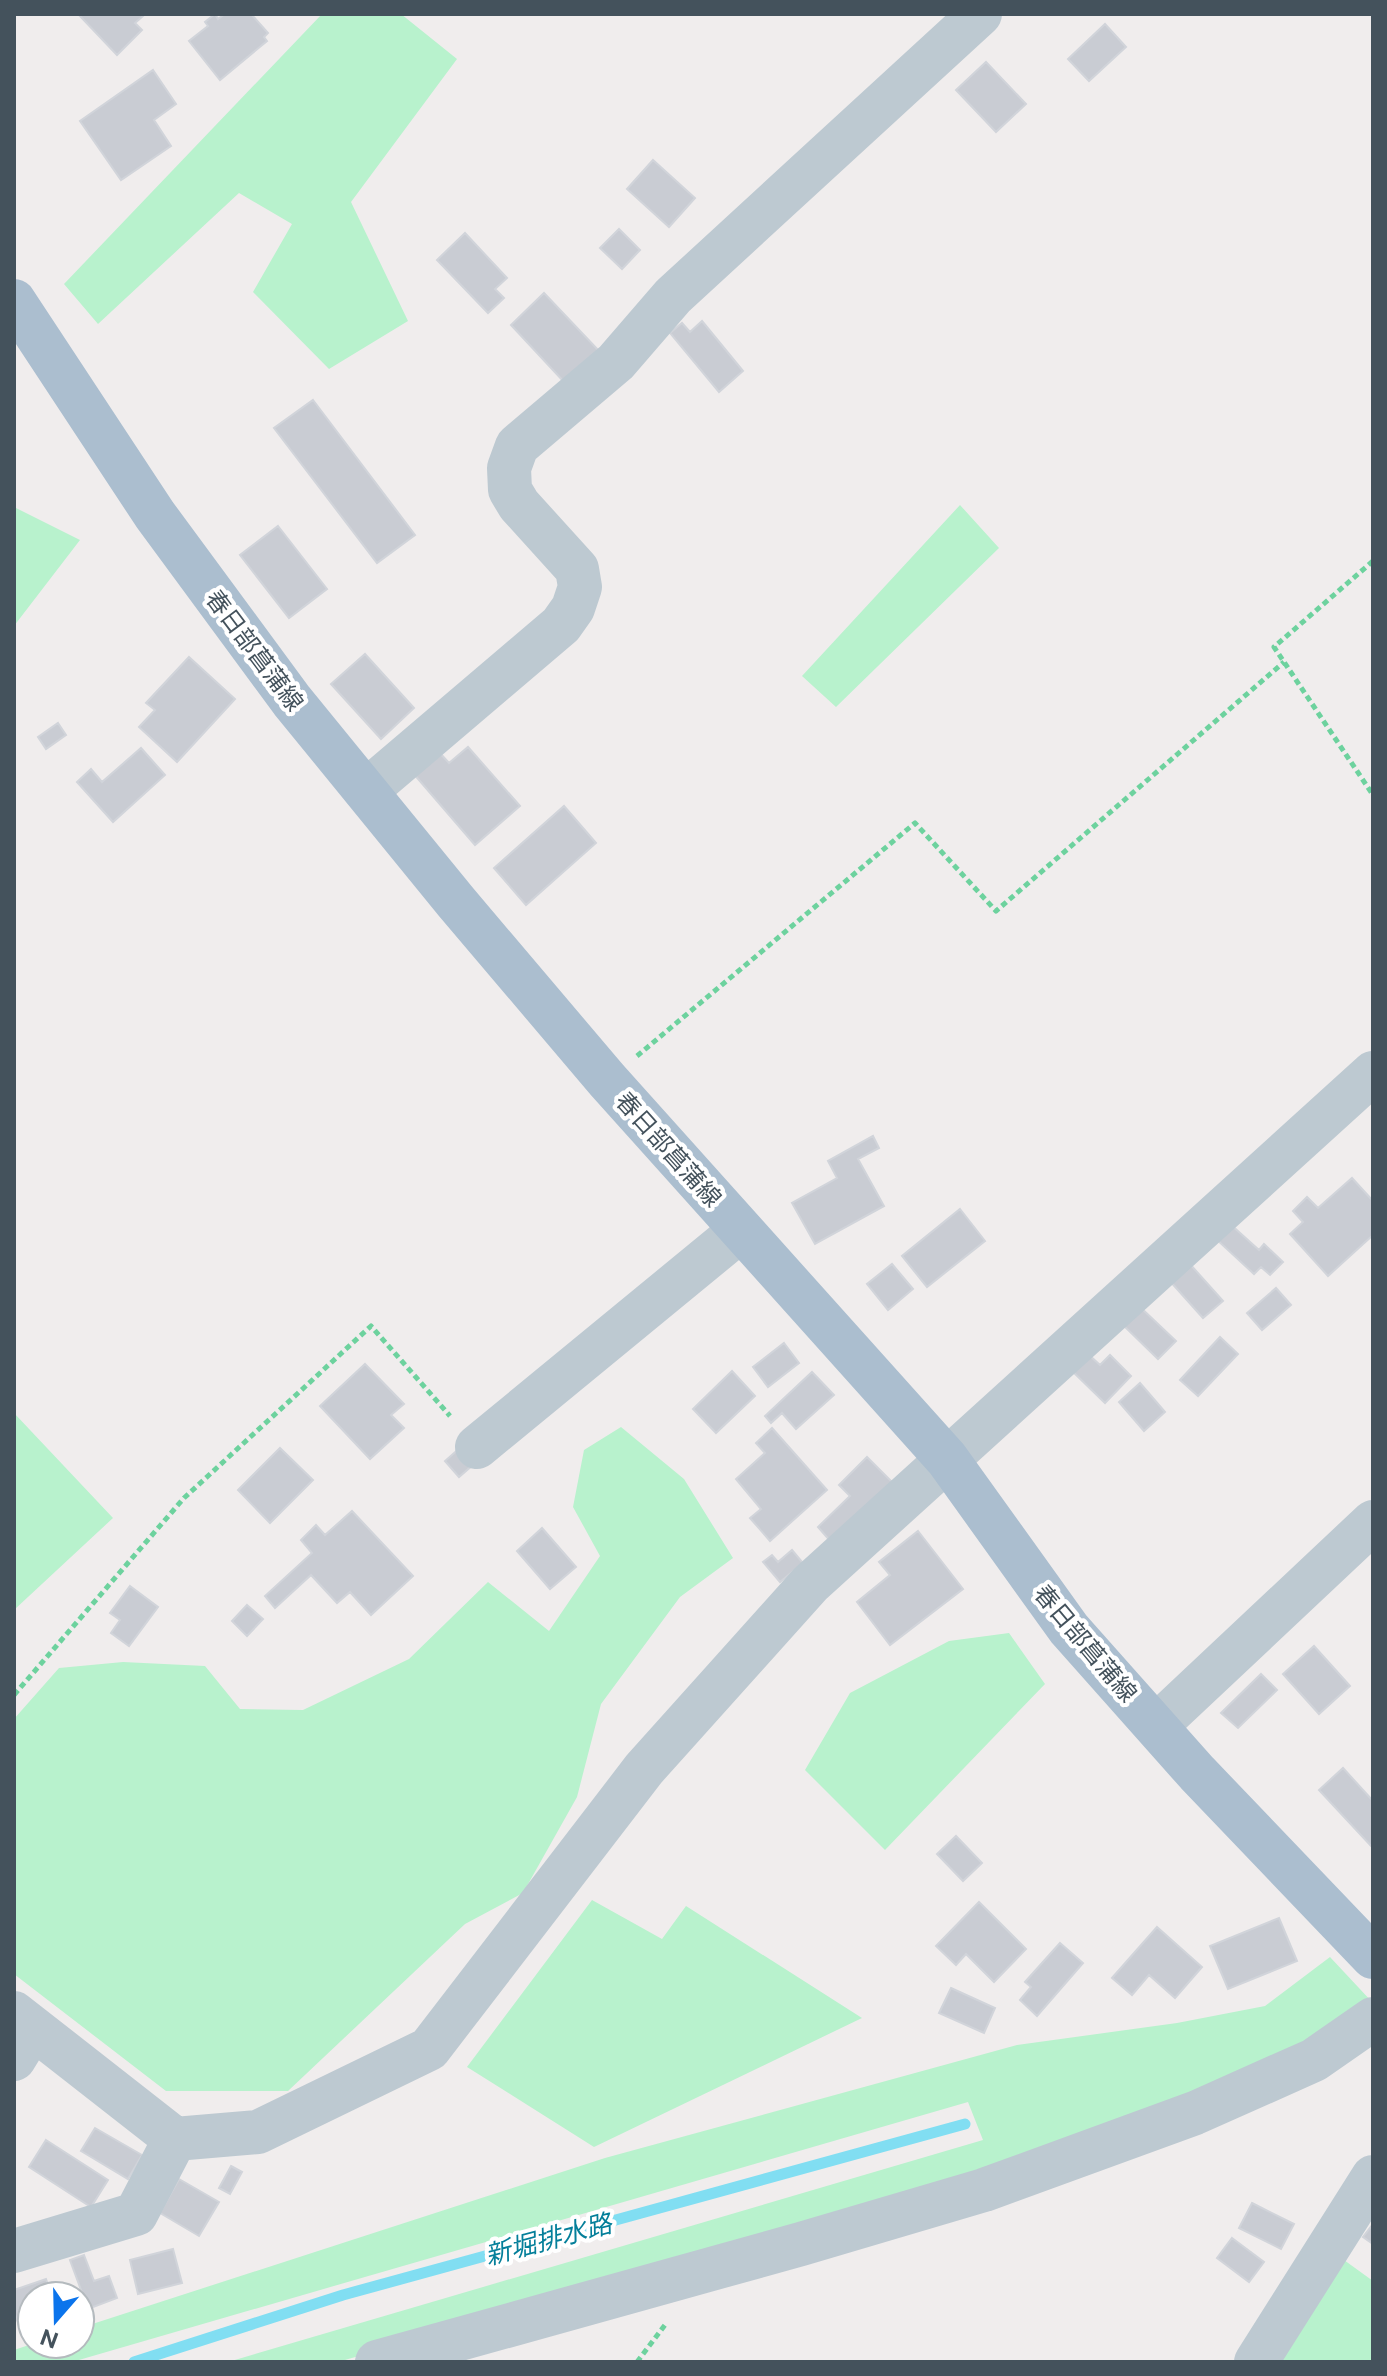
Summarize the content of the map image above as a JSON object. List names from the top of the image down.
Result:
{
  "streets": {
    "main road": ["春日部菖蒲線"]
  },
  "water": ["新堀排水路"],
  "north": "bottom"
}
